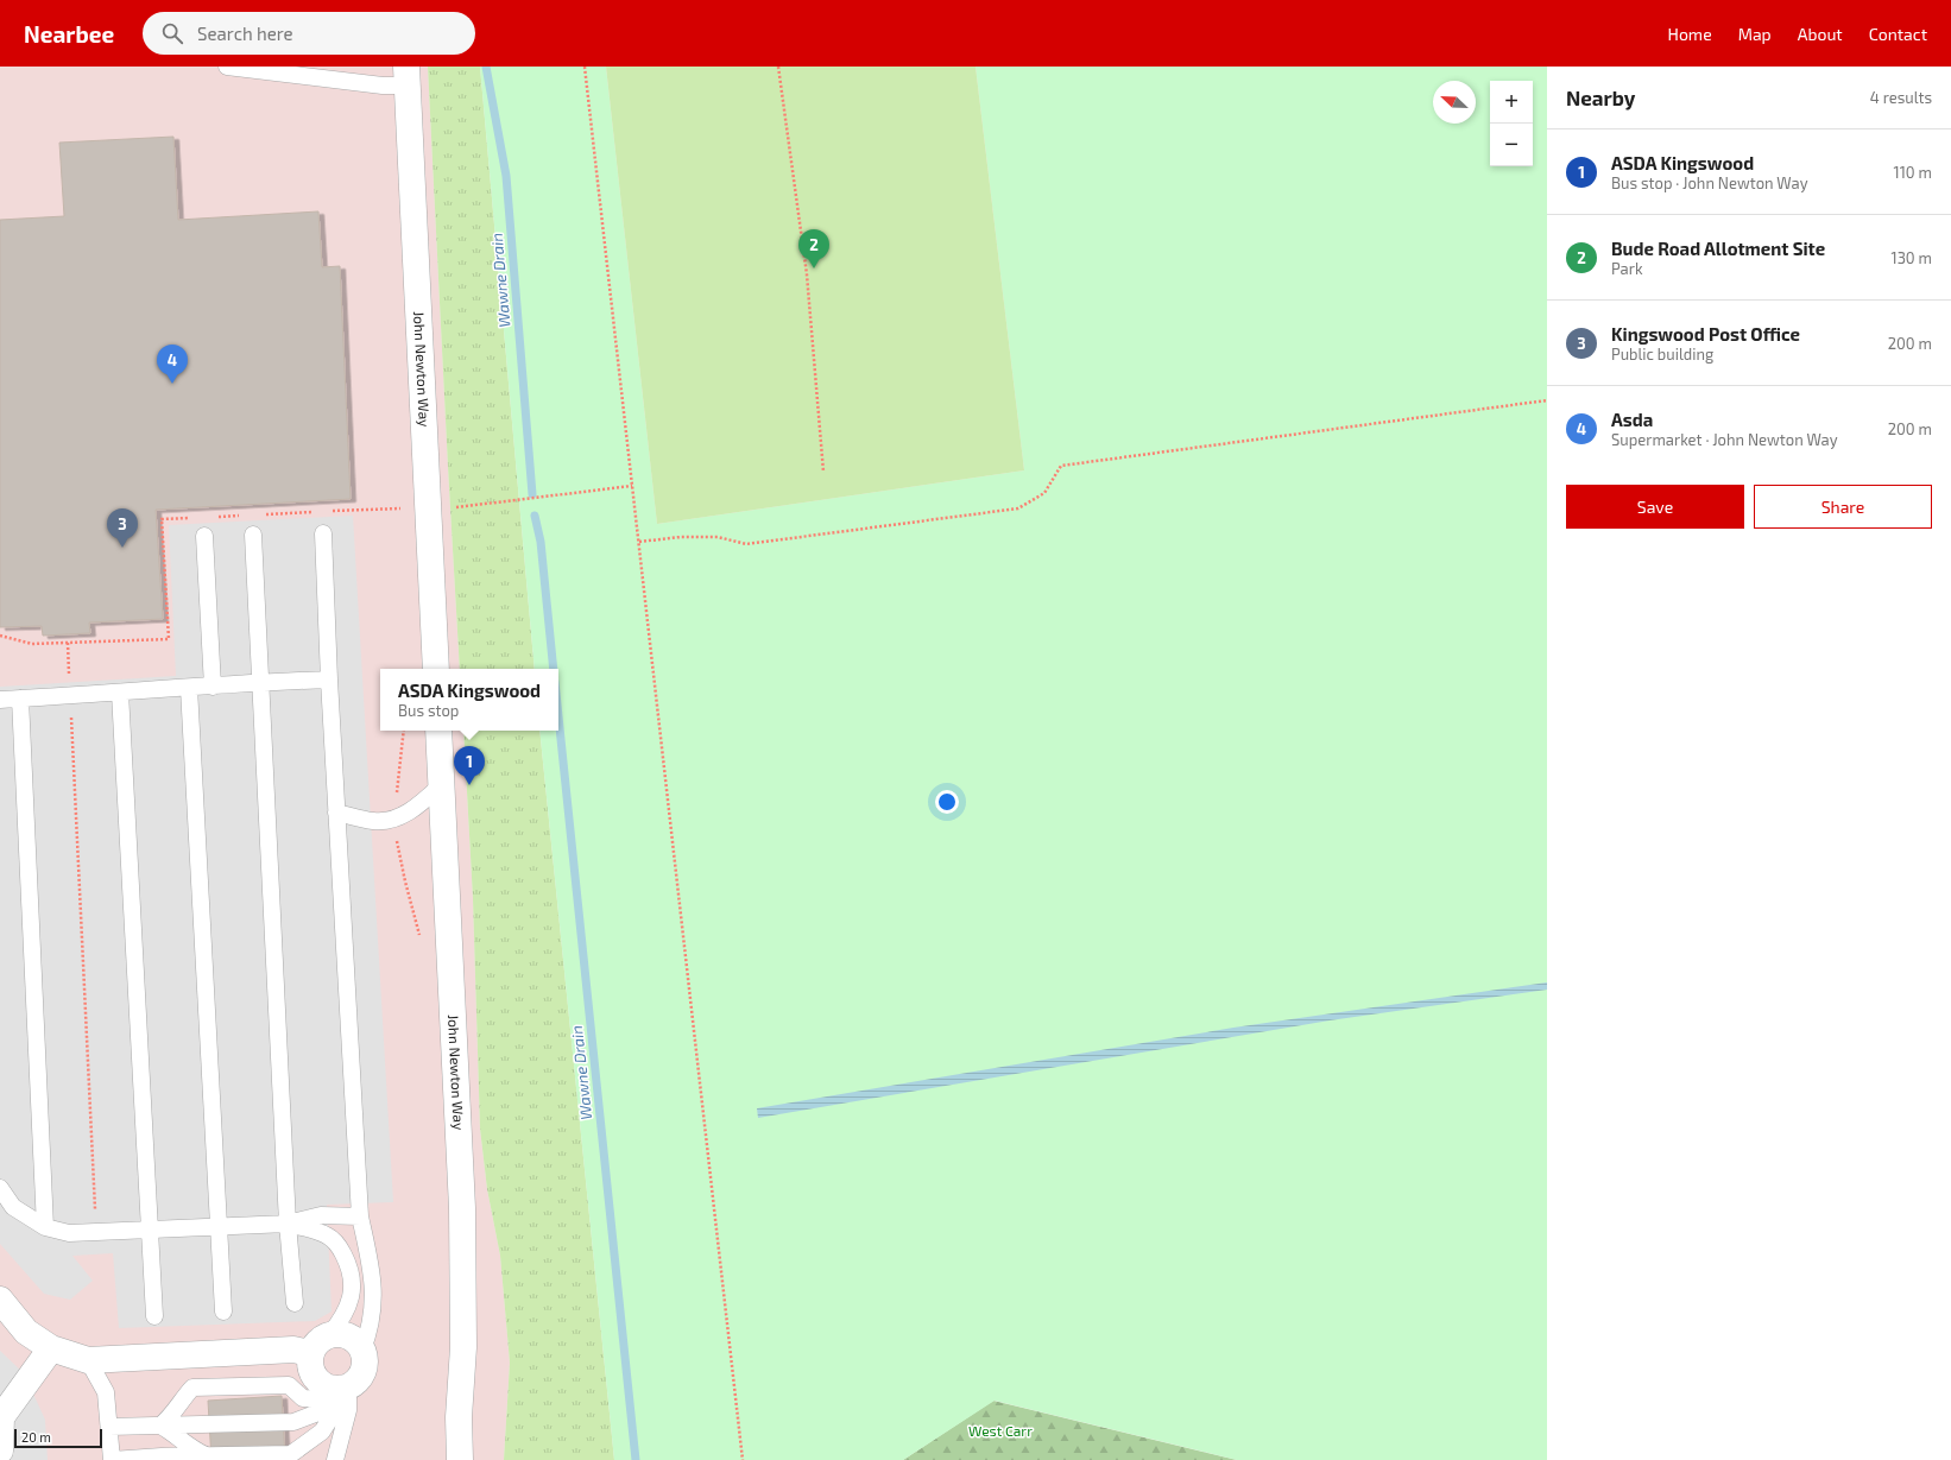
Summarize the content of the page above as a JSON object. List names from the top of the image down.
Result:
{
  "streets": {
    "street": ["John Newton Way"]
  },
  "water": ["Wawne Drain"],
  "parks": ["West Carr"],
  "scale_bar": "20 m",
  "north": "top left",
  "page": {
    "header": "Nearbee",
    "search": "Search here",
    "nav": [
      "Home",
      "Map",
      "About",
      "Contact"
    ],
    "heading": ["Nearby", "4 results"],
    "map_buttons": ["+", "−"],
    "list": [
      {
        "mark": "1",
        "name": "ASDA Kingswood",
        "note": "Bus stop · John Newton Way",
        "value": "110 m"
      },
      {
        "mark": "2",
        "name": "Bude Road Allotment Site",
        "note": "Park",
        "value": "130 m"
      },
      {
        "mark": "3",
        "name": "Kingswood Post Office",
        "note": "Public building",
        "value": "200 m"
      },
      {
        "mark": "4",
        "name": "Asda",
        "note": "Supermarket · John Newton Way",
        "value": "200 m"
      }
    ],
    "pins": [
      "2",
      "4",
      "3",
      "1"
    ],
    "buttons": ["Save", "Share"],
    "popup": ["ASDA Kingswood", "Bus stop"],
    "scale": "20 m"
  }
}
